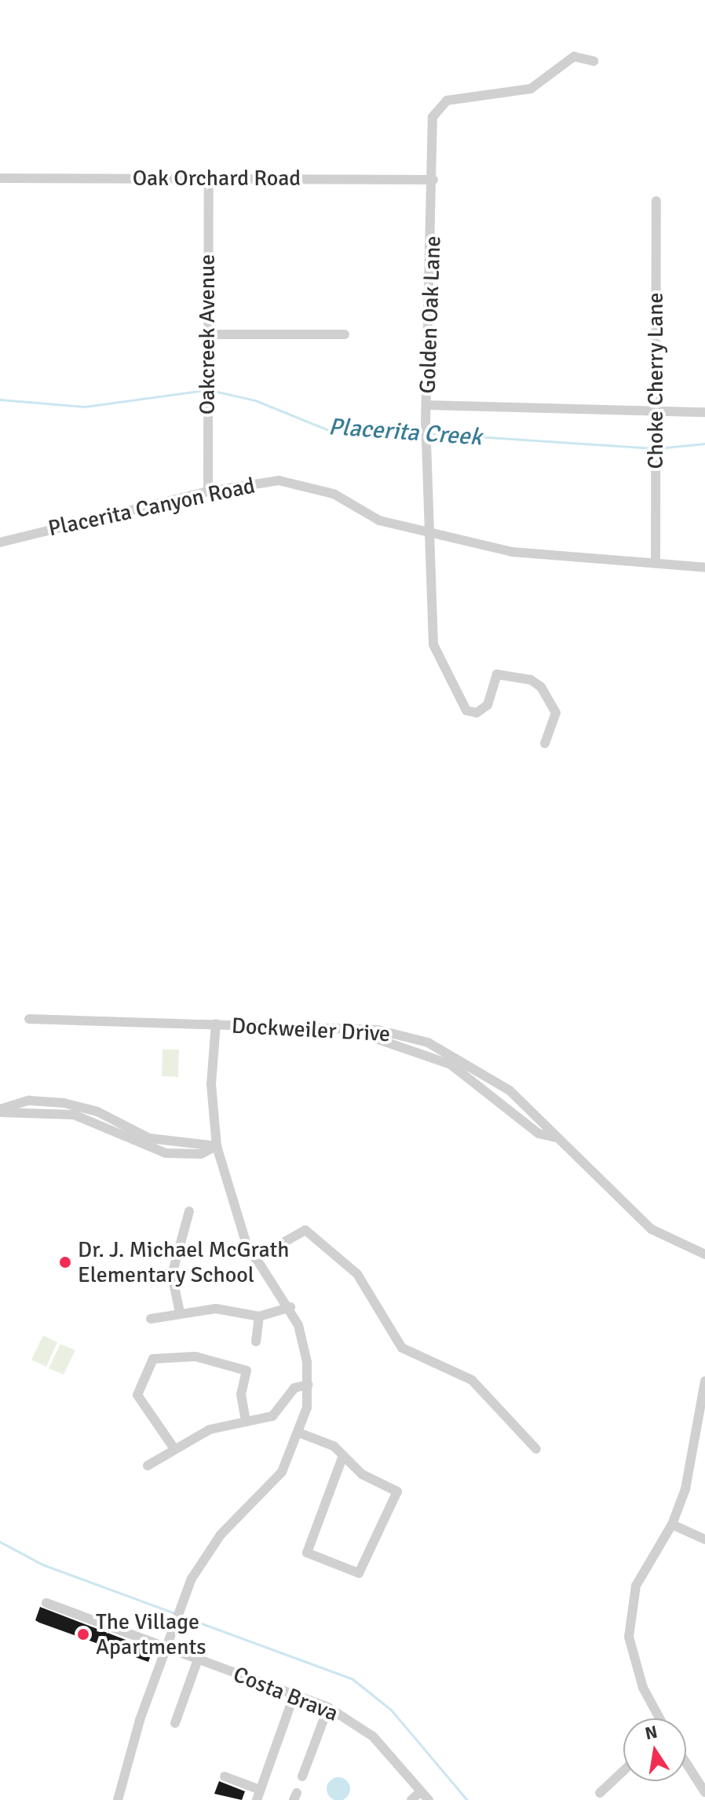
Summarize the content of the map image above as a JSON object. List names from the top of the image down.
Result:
{
  "streets": {
    "street": [
      "Oak Orchard Road",
      "Golden Oak Lane",
      "Oakcreek Avenue",
      "Choke Cherry Lane",
      "Placerita Canyon Road",
      "Dockweiler Drive",
      "Costa Brava"
    ]
  },
  "crossings": [
    ["Oak Orchard Road", "Golden Oak Lane"],
    ["Oak Orchard Road", "Oakcreek Avenue"],
    ["Golden Oak Lane", "Placerita Canyon Road"],
    ["Oakcreek Avenue", "Placerita Canyon Road"],
    ["Choke Cherry Lane", "Placerita Canyon Road"]
  ],
  "water": ["Placerita Creek"],
  "places": ["Dr. J. Michael McGrath Elementary School", "The Village Apartments"],
  "north": "top"
}
